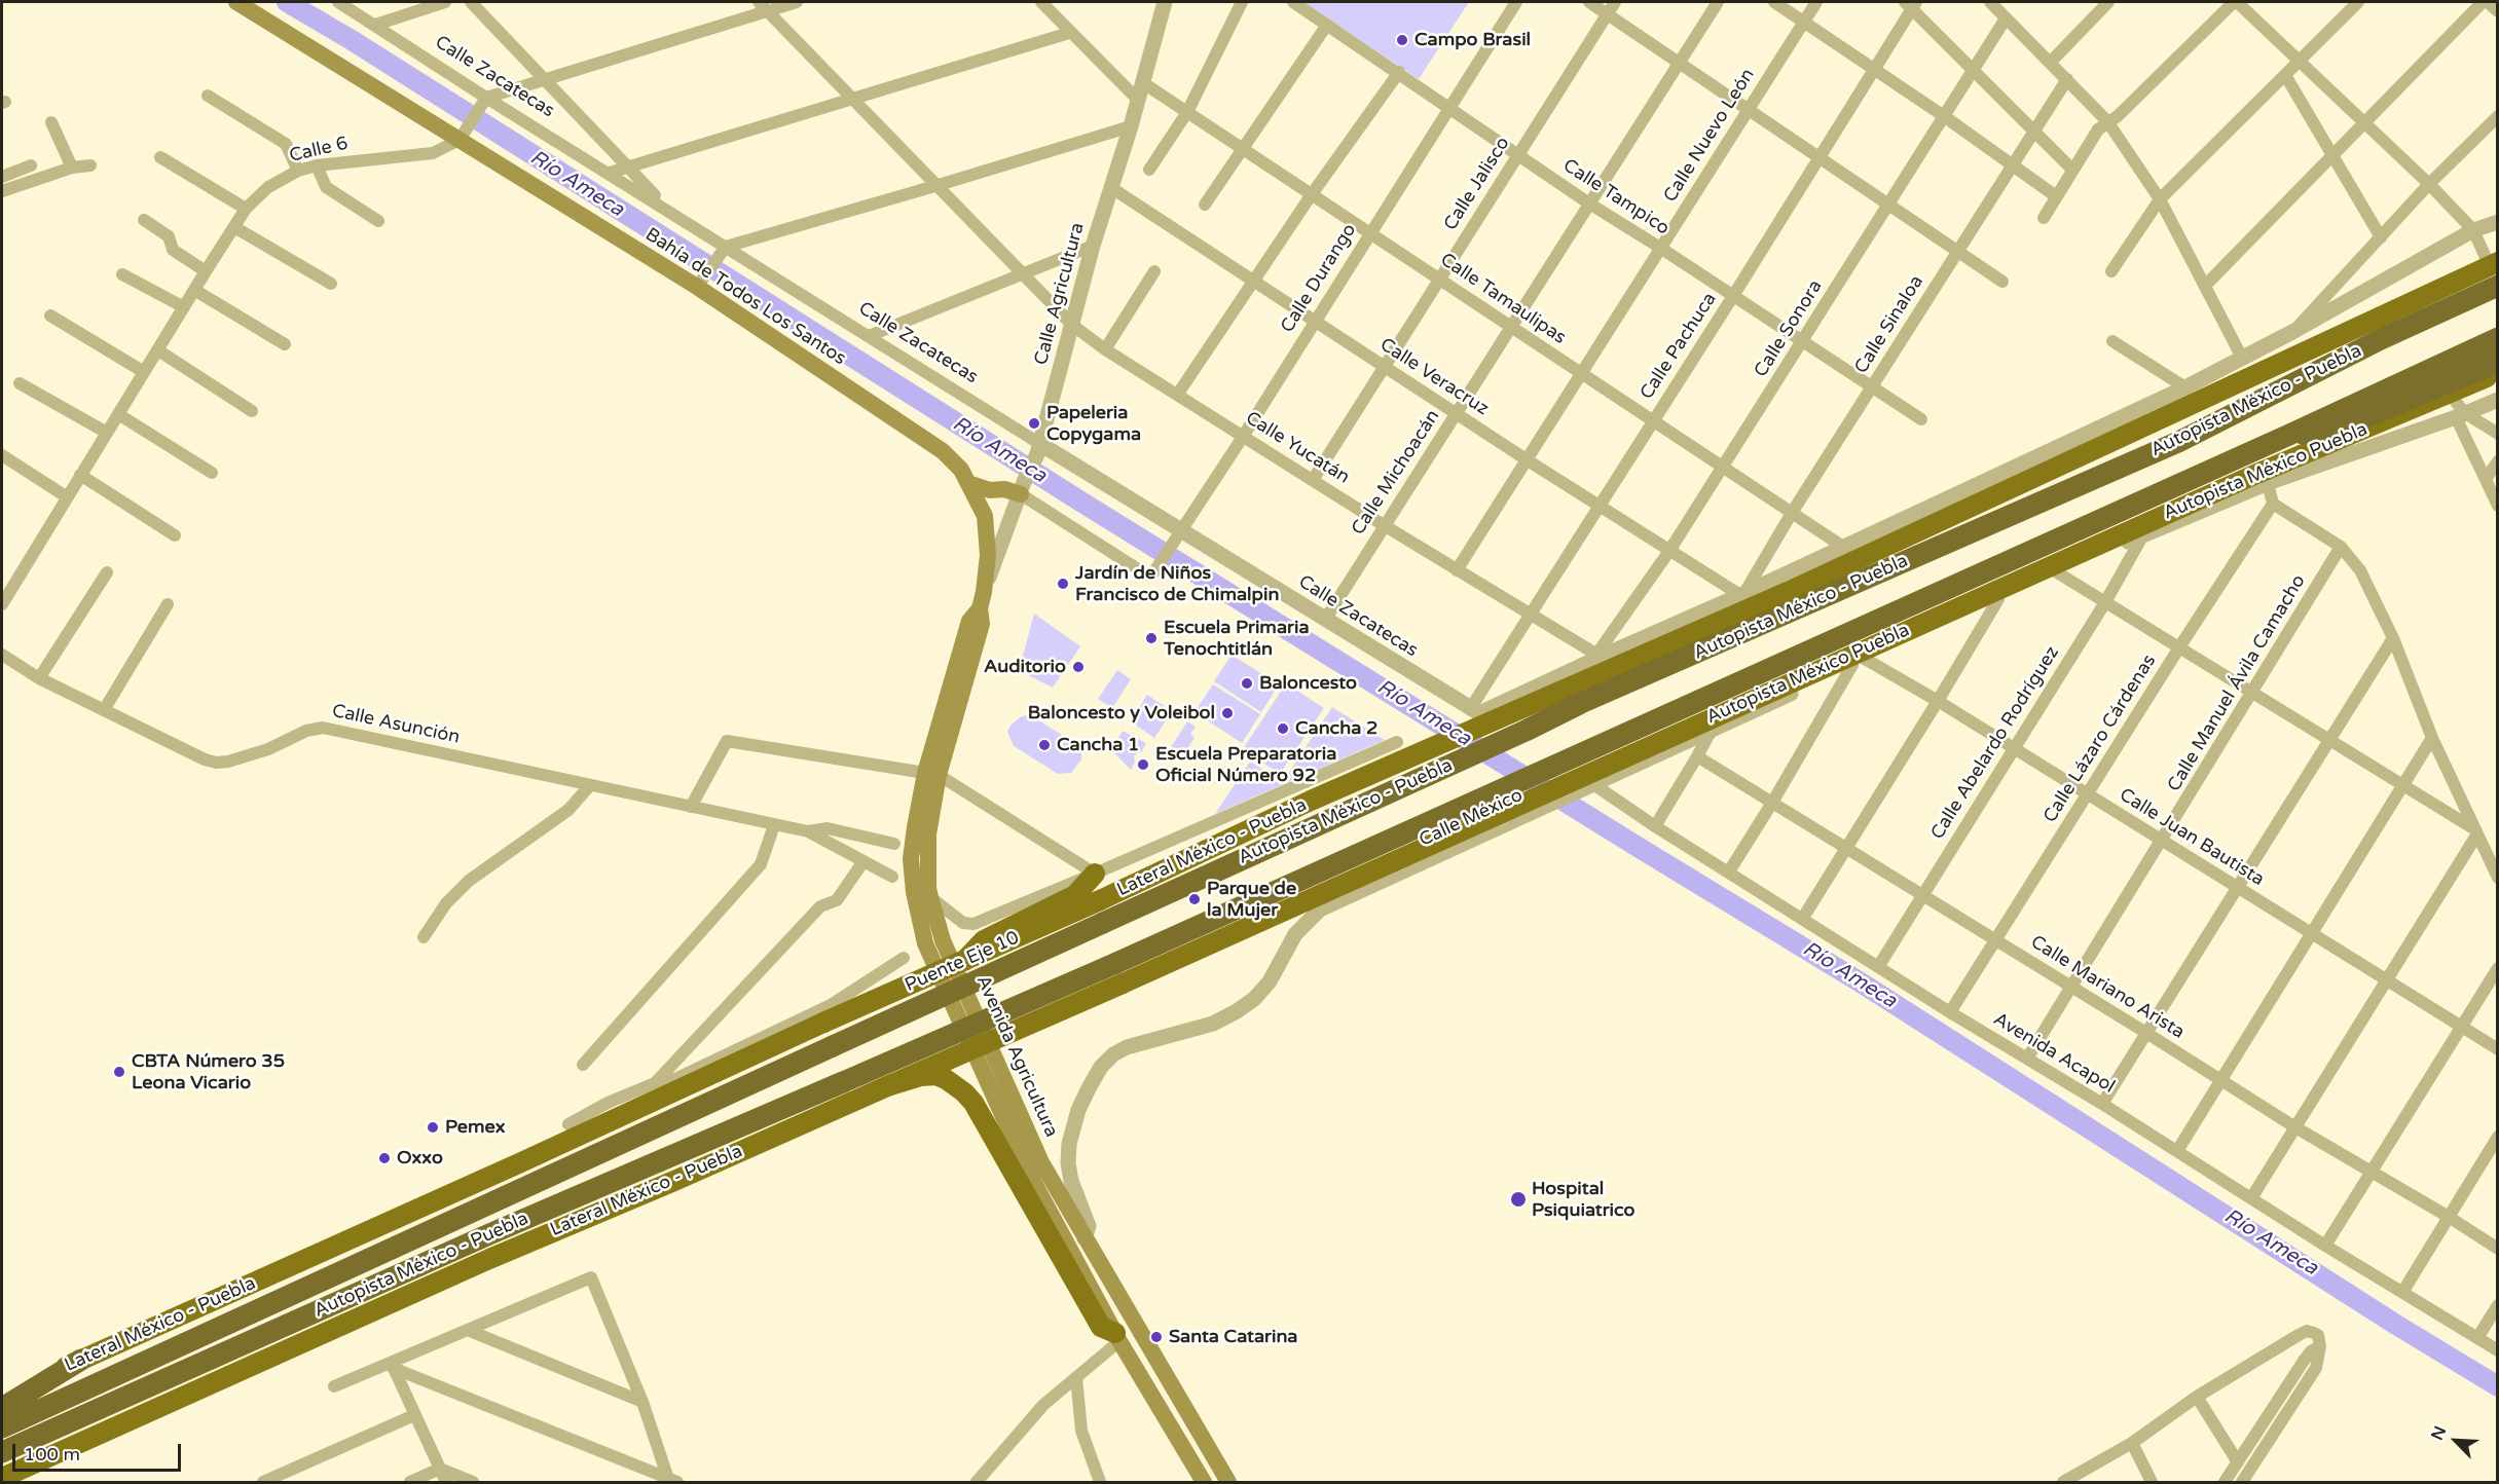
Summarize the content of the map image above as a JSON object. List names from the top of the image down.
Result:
{
  "streets": {
    "highway": [
      "Autopista México - Puebla",
      "Autopista México Puebla",
      "Lateral México - Puebla",
      "Puente Eje 10"
    ],
    "main road": ["Bahía de Todos Los Santos", "Avenida Agricultura"],
    "street": [
      "Calle Zacatecas",
      "Calle Nuevo León",
      "Calle 6",
      "Calle Jalisco",
      "Calle Tampico",
      "Calle Durango",
      "Calle Agricultura",
      "Calle Tamaulipas",
      "Calle Sinaloa",
      "Calle Sonora",
      "Calle Pachuca",
      "Calle Veracruz",
      "Calle Yucatán",
      "Calle Michoacán",
      "Calle Manuel Ávila Camacho",
      "Calle Asunción",
      "Calle Lázaro Cárdenas",
      "Calle Abelardo Rodríguez",
      "Calle México",
      "Calle Juan Bautista",
      "Calle Mariano Arista",
      "Avenida Acapol"
    ]
  },
  "crossings": [
    ["Calle Zacatecas", "Calle Durango"],
    ["Calle Zacatecas", "Calle Agricultura"],
    ["Calle Zacatecas", "Calle Pachuca"],
    ["Calle Zacatecas", "Calle Michoacán"],
    ["Calle Nuevo León", "Calle Tampico"],
    ["Calle Nuevo León", "Calle Tamaulipas"],
    ["Calle Nuevo León", "Calle Veracruz"],
    ["Calle Nuevo León", "Calle Yucatán"],
    ["Calle 6", "Bahía de Todos Los Santos"],
    ["Calle Jalisco", "Calle Tampico"],
    ["Calle Jalisco", "Calle Tamaulipas"],
    ["Calle Jalisco", "Calle Veracruz"],
    ["Calle Jalisco", "Calle Yucatán"],
    ["Calle Tampico", "Calle Durango"],
    ["Calle Tampico", "Calle Sinaloa"],
    ["Calle Tampico", "Calle Sonora"],
    ["Calle Tampico", "Calle Pachuca"],
    ["Calle Tampico", "Calle Michoacán"],
    ["Calle Durango", "Calle Agricultura"],
    ["Calle Durango", "Calle Tamaulipas"],
    ["Calle Durango", "Calle Veracruz"],
    ["Calle Durango", "Calle Yucatán"],
    ["Calle Agricultura", "Bahía de Todos Los Santos"],
    ["Calle Agricultura", "Calle Tamaulipas"],
    ["Calle Agricultura", "Calle Veracruz"],
    ["Calle Agricultura", "Calle Yucatán"],
    ["Calle Agricultura", "Avenida Agricultura"],
    ["Bahía de Todos Los Santos", "Avenida Agricultura"],
    ["Calle Tamaulipas", "Calle Sinaloa"],
    ["Calle Tamaulipas", "Calle Sonora"],
    ["Calle Tamaulipas", "Calle Pachuca"],
    ["Calle Tamaulipas", "Calle Michoacán"],
    ["Calle Sinaloa", "Calle Veracruz"],
    ["Calle Sonora", "Calle Veracruz"],
    ["Calle Sonora", "Calle Yucatán"],
    ["Calle Pachuca", "Calle Veracruz"],
    ["Calle Pachuca", "Calle Yucatán"],
    ["Calle Veracruz", "Calle Michoacán"],
    ["Autopista México - Puebla", "Autopista México Puebla"],
    ["Autopista México - Puebla", "Puente Eje 10"],
    ["Calle Yucatán", "Calle Michoacán"],
    ["Autopista México Puebla", "Calle Abelardo Rodríguez"],
    ["Autopista México Puebla", "Calle México"],
    ["Autopista México Puebla", "Calle Juan Bautista"],
    ["Autopista México Puebla", "Avenida Acapol"],
    ["Calle Manuel Ávila Camacho", "Calle Juan Bautista"],
    ["Calle Manuel Ávila Camacho", "Calle Mariano Arista"],
    ["Calle Manuel Ávila Camacho", "Avenida Acapol"],
    ["Calle Lázaro Cárdenas", "Calle Juan Bautista"],
    ["Calle Lázaro Cárdenas", "Calle Mariano Arista"],
    ["Calle Lázaro Cárdenas", "Avenida Acapol"],
    ["Calle Abelardo Rodríguez", "Calle Juan Bautista"],
    ["Calle Abelardo Rodríguez", "Calle Mariano Arista"],
    ["Calle Abelardo Rodríguez", "Avenida Acapol"],
    ["Calle México", "Avenida Agricultura"],
    ["Lateral México - Puebla", "Puente Eje 10"]
  ],
  "water": ["Río Ameca"],
  "places": [
    "Campo Brasil",
    "Papeleria Copygama",
    "Jardín de Niños Francisco de Chimalpin",
    "Escuela Primaria Tenochtitlán",
    "Auditorio",
    "Baloncesto",
    "Baloncesto y Voleibol",
    "Cancha 2",
    "Cancha 1",
    "Escuela Preparatoria Oficial Número 92",
    "Parque de la Mujer",
    "CBTA Número 35 Leona Vicario",
    "Pemex",
    "Oxxo",
    "Hospital Psiquiatrico",
    "Santa Catarina"
  ],
  "scale_bar": "100 m",
  "north": "top left"
}
